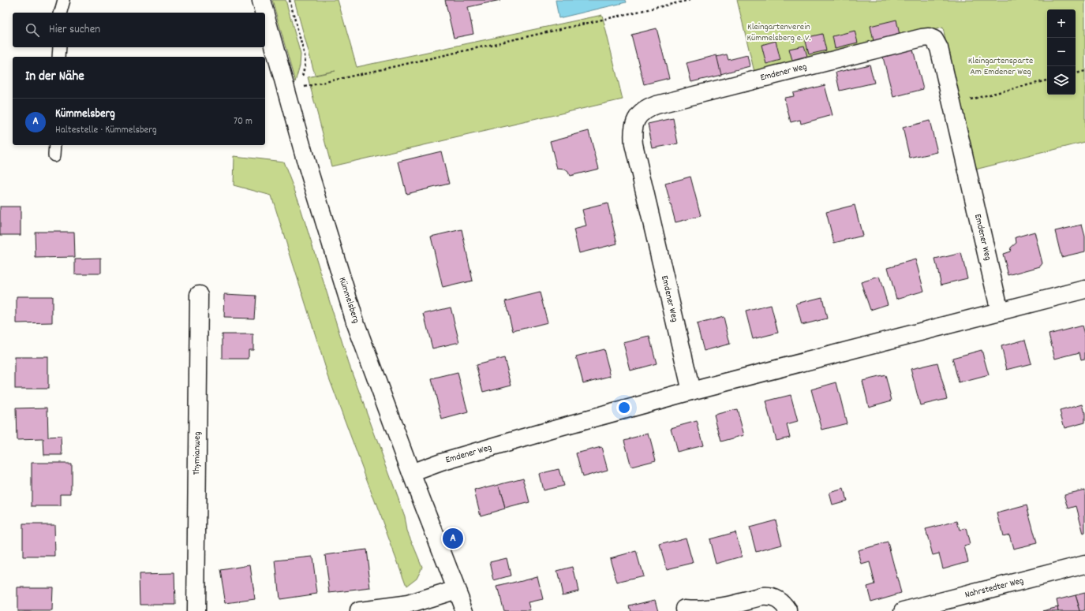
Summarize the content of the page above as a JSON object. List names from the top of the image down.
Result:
{
  "streets": {
    "street": [
      "Emdener Weg",
      "Kümmelsberg",
      "Thymianweg",
      "Nahrstedter Weg"
    ]
  },
  "crossings": [
    ["Emdener Weg", "Kümmelsberg"]
  ],
  "parks": ["Kleingartenverein Kümmelsberg e. V.", "Kleingartensparte Am Emdener Weg"],
  "page": {
    "map_buttons": ["+", "−"],
    "search": "Hier suchen",
    "heading": "In der Nähe",
    "list": [
      {
        "mark": "A",
        "name": "Kümmelsberg",
        "note": "Haltestelle · Kümmelsberg",
        "value": "70 m"
      }
    ],
    "pins": "A"
  }
}
